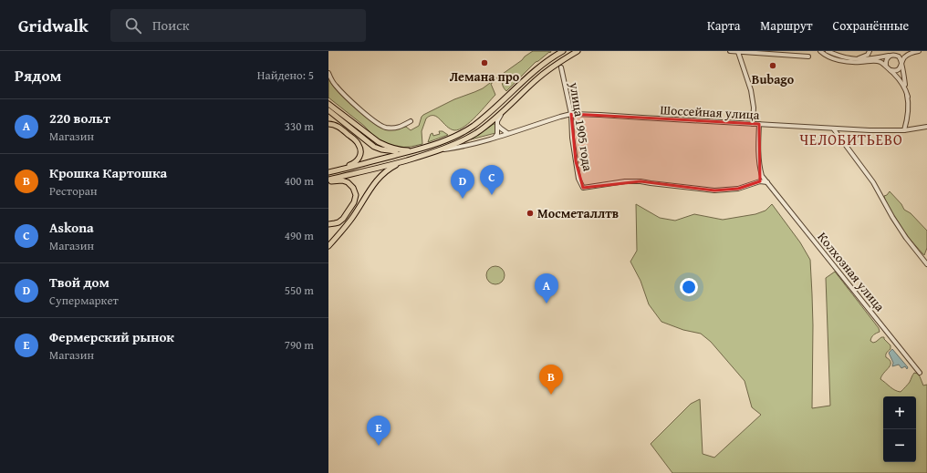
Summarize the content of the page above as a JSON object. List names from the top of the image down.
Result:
{
  "streets": {
    "street": ["Шоссейная улица", "улица 1905 года", "Колхозная улица"]
  },
  "crossings": [
    ["Шоссейная улица", "улица 1905 года"]
  ],
  "districts": ["ЧЕЛОБИТЬЕВО"],
  "places": ["Лемана про", "Bubago", "Мосметаллтв"],
  "page": {
    "header": "Gridwalk",
    "search": "Поиск",
    "nav": ["Карта", "Маршрут", "Сохранённые"],
    "heading": ["Рядом", "Найдено: 5"],
    "list": [
      {
        "mark": "A",
        "name": "220 вольт",
        "note": "Магазин",
        "value": "330 m"
      },
      {
        "mark": "B",
        "name": "Крошка Картошка",
        "note": "Ресторан",
        "value": "400 m"
      },
      {
        "mark": "C",
        "name": "Askona",
        "note": "Магазин",
        "value": "490 m"
      },
      {
        "mark": "D",
        "name": "Твой дом",
        "note": "Супермаркет",
        "value": "550 m"
      },
      {
        "mark": "E",
        "name": "Фермерский рынок",
        "note": "Магазин",
        "value": "790 m"
      }
    ],
    "pins": [
      "C",
      "D",
      "A",
      "B",
      "E"
    ],
    "map_buttons": ["+", "−"]
  }
}
